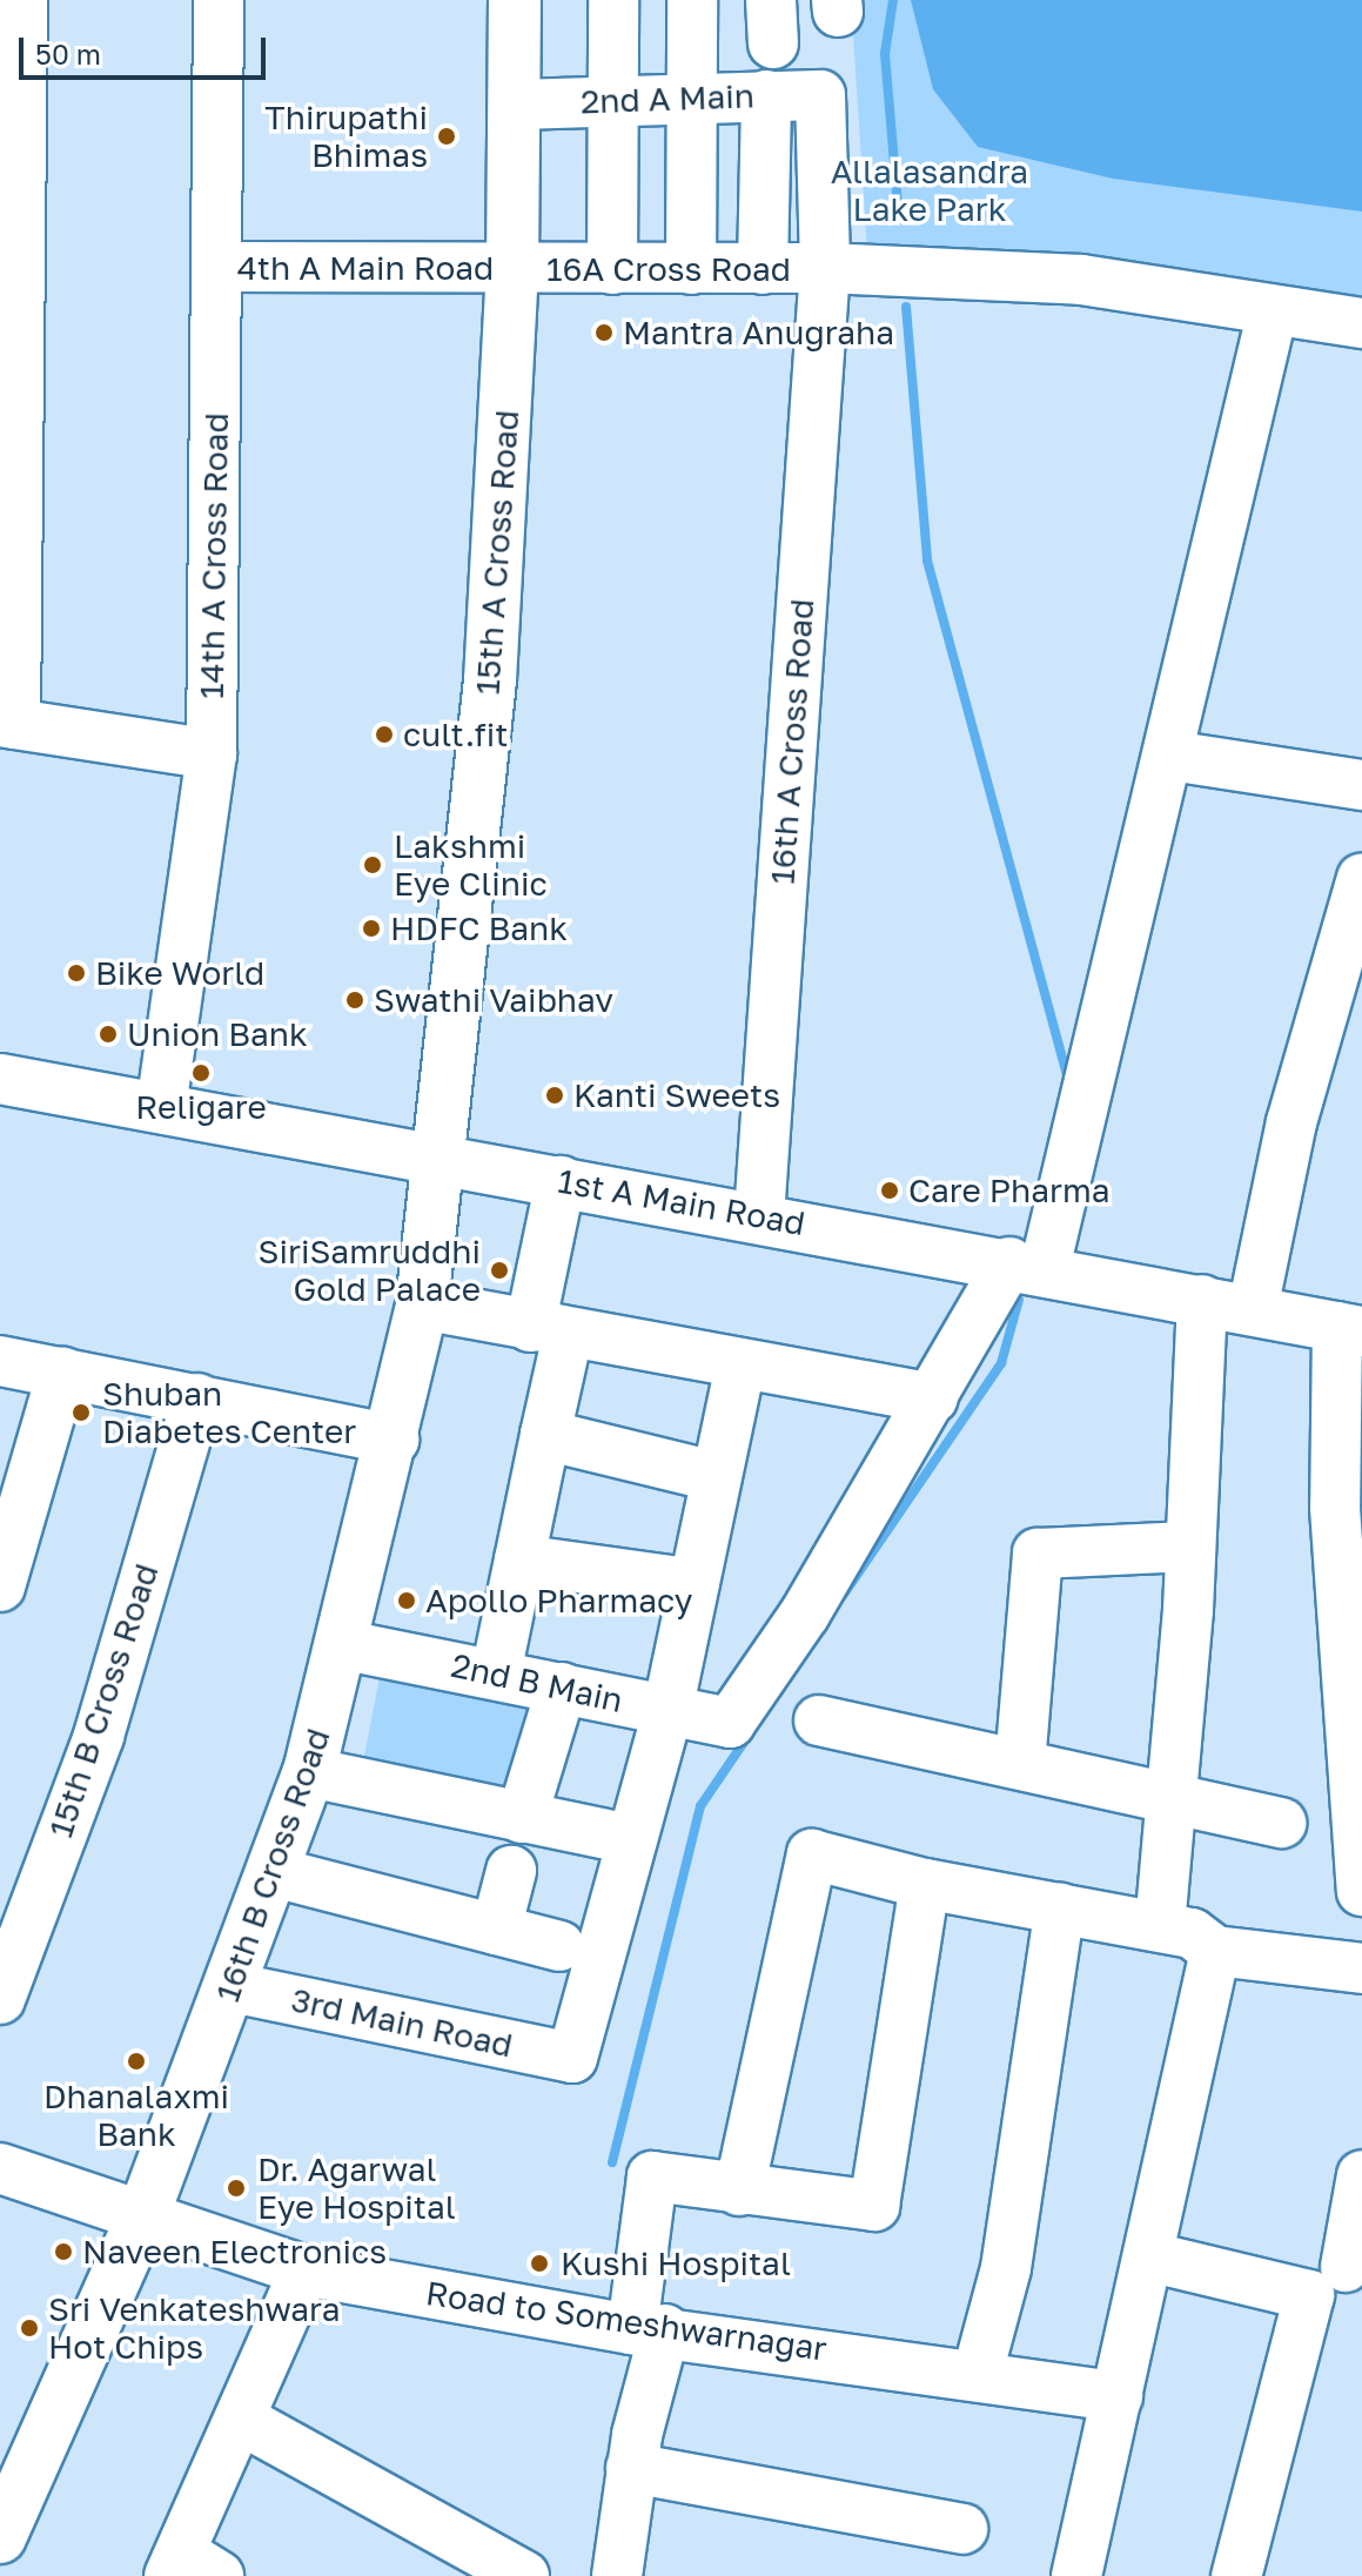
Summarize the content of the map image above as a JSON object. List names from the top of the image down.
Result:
{
  "streets": {
    "main road": ["15th A Cross Road", "16th B Cross Road"],
    "street": [
      "2nd A Main",
      "4th A Main Road",
      "16A Cross Road",
      "14th A Cross Road",
      "16th A Cross Road",
      "1st A Main Road",
      "2nd B Main",
      "15th B Cross Road",
      "3rd Main Road",
      "Road to Someshwarnagar"
    ]
  },
  "crossings": [
    ["2nd A Main", "15th A Cross Road"],
    ["2nd A Main", "16th A Cross Road"],
    ["4th A Main Road", "16A Cross Road"],
    ["4th A Main Road", "15th A Cross Road"],
    ["4th A Main Road", "14th A Cross Road"],
    ["16A Cross Road", "15th A Cross Road"],
    ["16A Cross Road", "16th A Cross Road"],
    ["15th A Cross Road", "1st A Main Road"],
    ["15th A Cross Road", "16th B Cross Road"],
    ["14th A Cross Road", "1st A Main Road"],
    ["16th A Cross Road", "1st A Main Road"],
    ["1st A Main Road", "16th B Cross Road"],
    ["2nd B Main", "16th B Cross Road"],
    ["16th B Cross Road", "3rd Main Road"],
    ["16th B Cross Road", "Road to Someshwarnagar"]
  ],
  "parks": ["Allalasandra Lake Park"],
  "places": [
    "Thirupathi Bhimas",
    "Mantra Anugraha",
    "cult.fit",
    "Lakshmi Eye Clinic",
    "HDFC Bank",
    "Bike World",
    "Swathi Vaibhav",
    "Union Bank",
    "Religare",
    "Kanti Sweets",
    "Care Pharma",
    "SiriSamruddhi Gold Palace",
    "Shuban Diabetes Center",
    "Apollo Pharmacy",
    "Dhanalaxmi Bank",
    "Dr. Agarwal Eye Hospital",
    "Naveen Electronics",
    "Kushi Hospital",
    "Sri Venkateshwara Hot Chips"
  ],
  "scale_bar": "50 m"
}
